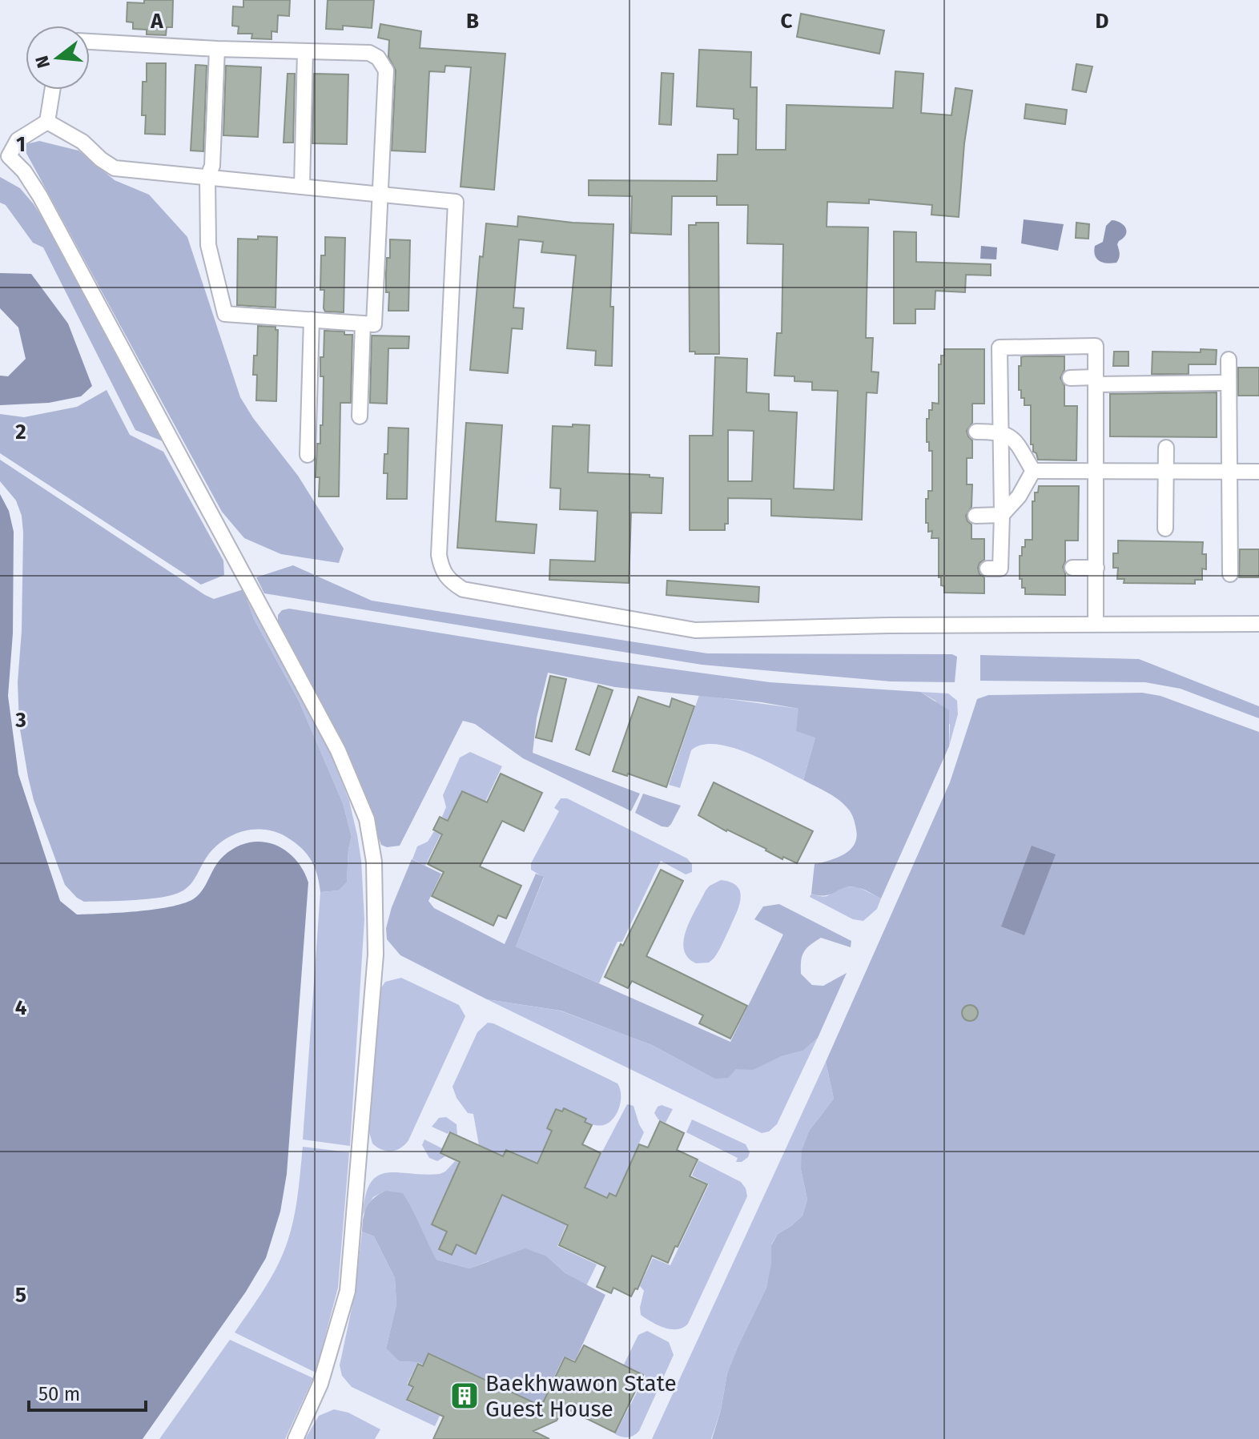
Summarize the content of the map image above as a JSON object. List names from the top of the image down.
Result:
{
  "places": {
    "building": ["Baekhwawon State Guest House"]
  },
  "scale_bar": "50 m",
  "north": "left",
  "grid": {
    "columns": [
      "A",
      "B",
      "C",
      "D"
    ],
    "rows": [
      "1",
      "2",
      "3",
      "4",
      "5"
    ]
  }
}
